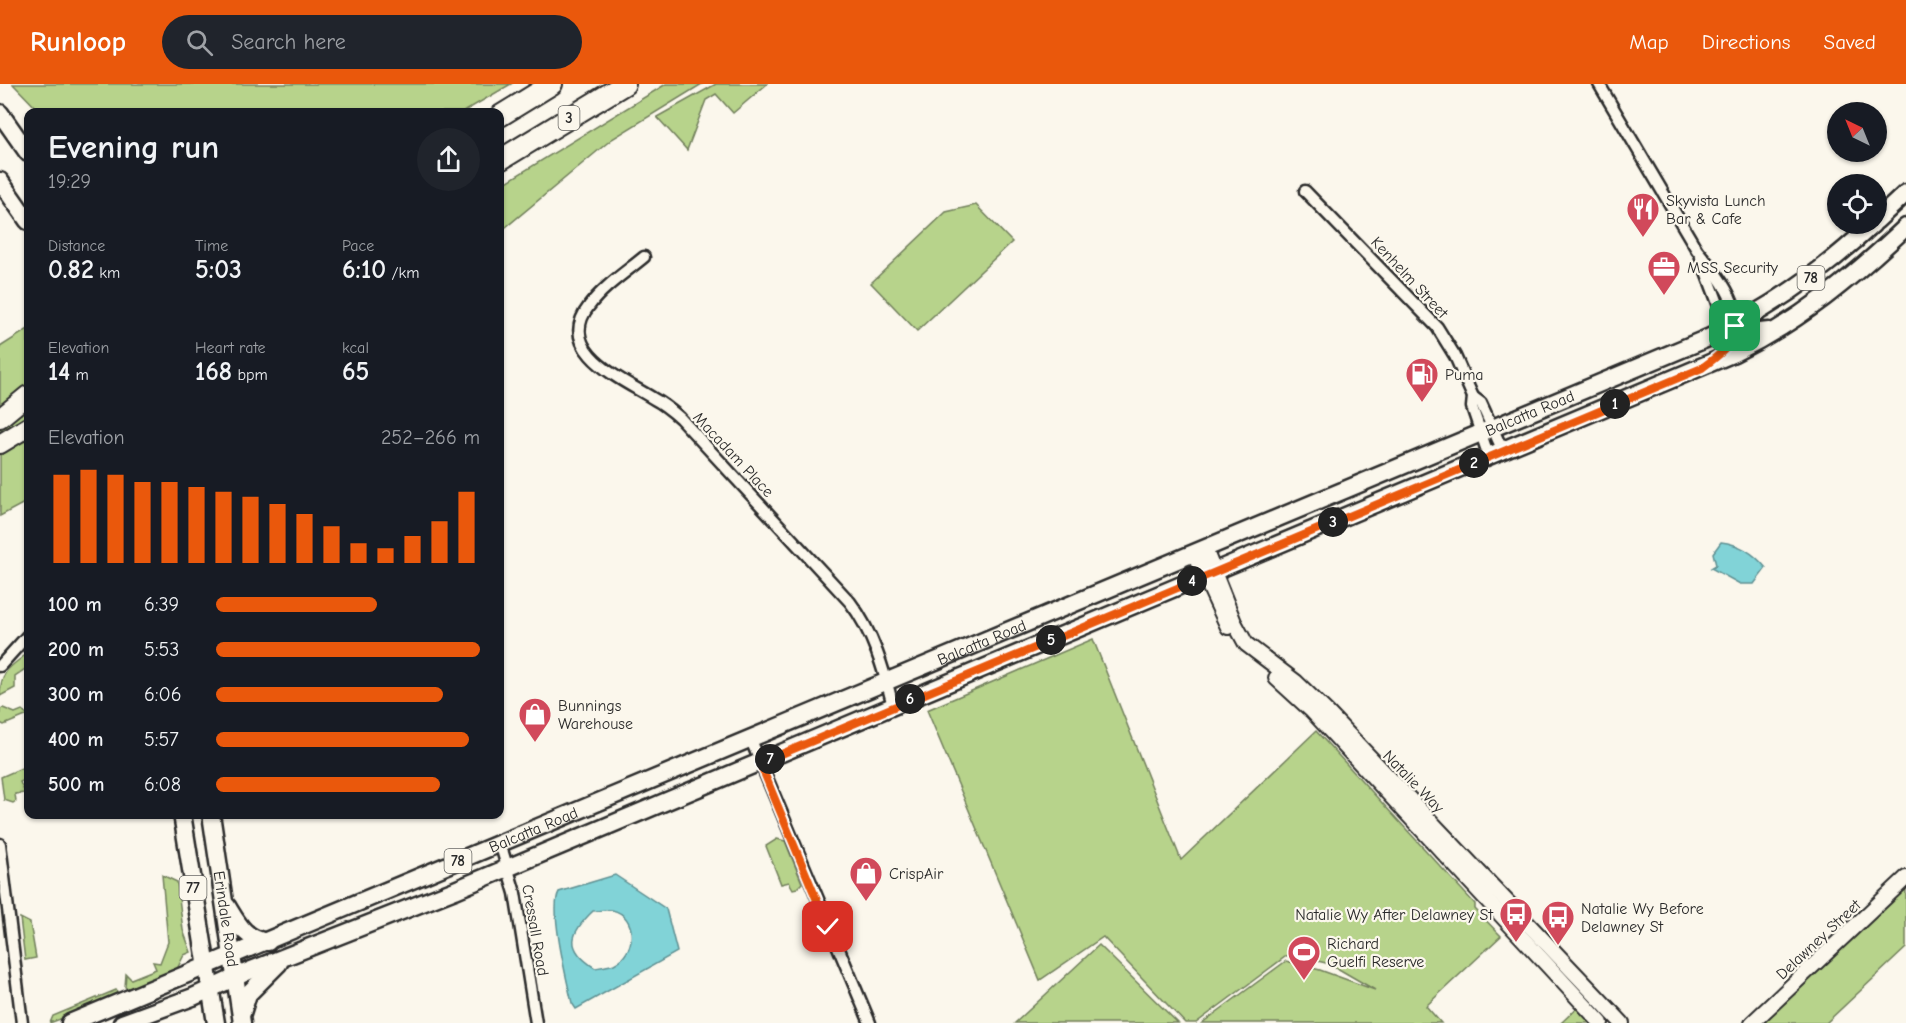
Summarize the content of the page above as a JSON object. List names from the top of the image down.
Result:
{
  "streets": {
    "highway": ["3"],
    "main road": [
      "78",
      "Balcatta Road",
      "77",
      "Erindale Road"
    ],
    "street": [
      "Kenhelm Street",
      "Macadam Place",
      "Natalie Way",
      "Cressall Road",
      "Delawney Street"
    ]
  },
  "crossings": [
    ["Kenhelm Street", "Balcatta Road"],
    ["Balcatta Road", "Macadam Place"],
    ["Balcatta Road", "Natalie Way"],
    ["Balcatta Road", "Erindale Road"],
    ["Balcatta Road", "Cressall Road"]
  ],
  "places": {
    "restaurant": ["Skyvista Lunch Bar & Cafe"],
    "office": ["MSS Security"],
    "fuel station": ["Puma"],
    "shop": ["Bunnings Warehouse", "CrispAir"],
    "bus stop": ["Natalie Wy After Delawney St", "Natalie Wy Before Delawney St"],
    "sports": ["Richard Guelfi Reserve"]
  },
  "north": "top left",
  "page": {
    "header": "Runloop",
    "search": "Search here",
    "nav": ["Map", "Directions", "Saved"],
    "heading": ["Evening run", "19:29"],
    "stats": [
      ["Distance", "0.82 km"],
      ["Time", "5:03"],
      ["Pace", "6:10 /km"],
      ["Elevation", "14 m"],
      ["Heart rate", "168 bpm"],
      ["kcal", "65"]
    ],
    "pins": [
      "1",
      "2",
      "3",
      "4",
      "5",
      "6",
      "7"
    ],
    "chart": ["Elevation", "252–266 m"],
    "list": [
      {
        "name": "100 m",
        "note": "6:39"
      },
      {
        "name": "200 m",
        "note": "5:53"
      },
      {
        "name": "300 m",
        "note": "6:06"
      },
      {
        "name": "400 m",
        "note": "5:57"
      },
      {
        "name": "500 m",
        "note": "6:08"
      }
    ]
  }
}
